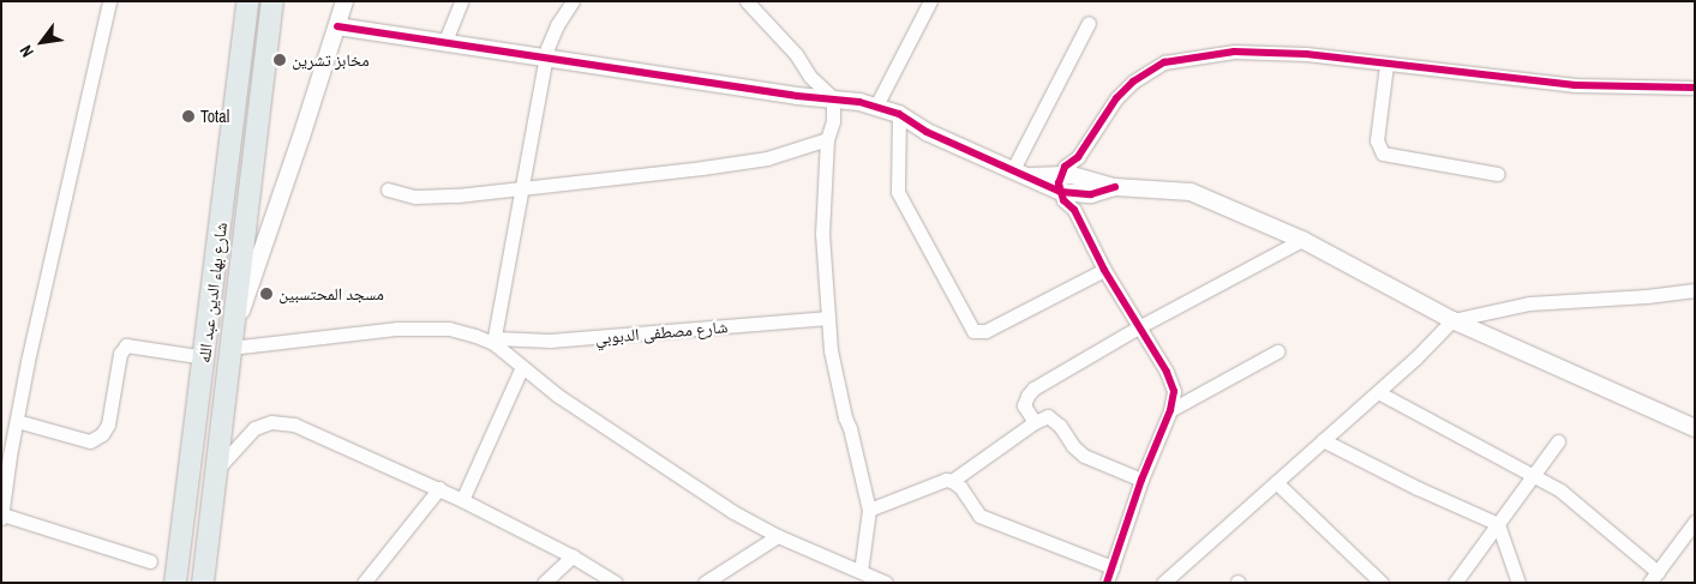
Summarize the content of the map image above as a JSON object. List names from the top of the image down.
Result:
{
  "streets": {
    "main road": ["شارع بهاء الدين عبد الله"],
    "street": ["شارع مصطفى الدبوبي"]
  },
  "places": ["مخابز تشرين", "Total", "مسجد المحتسبين"],
  "north": "bottom left"
}
